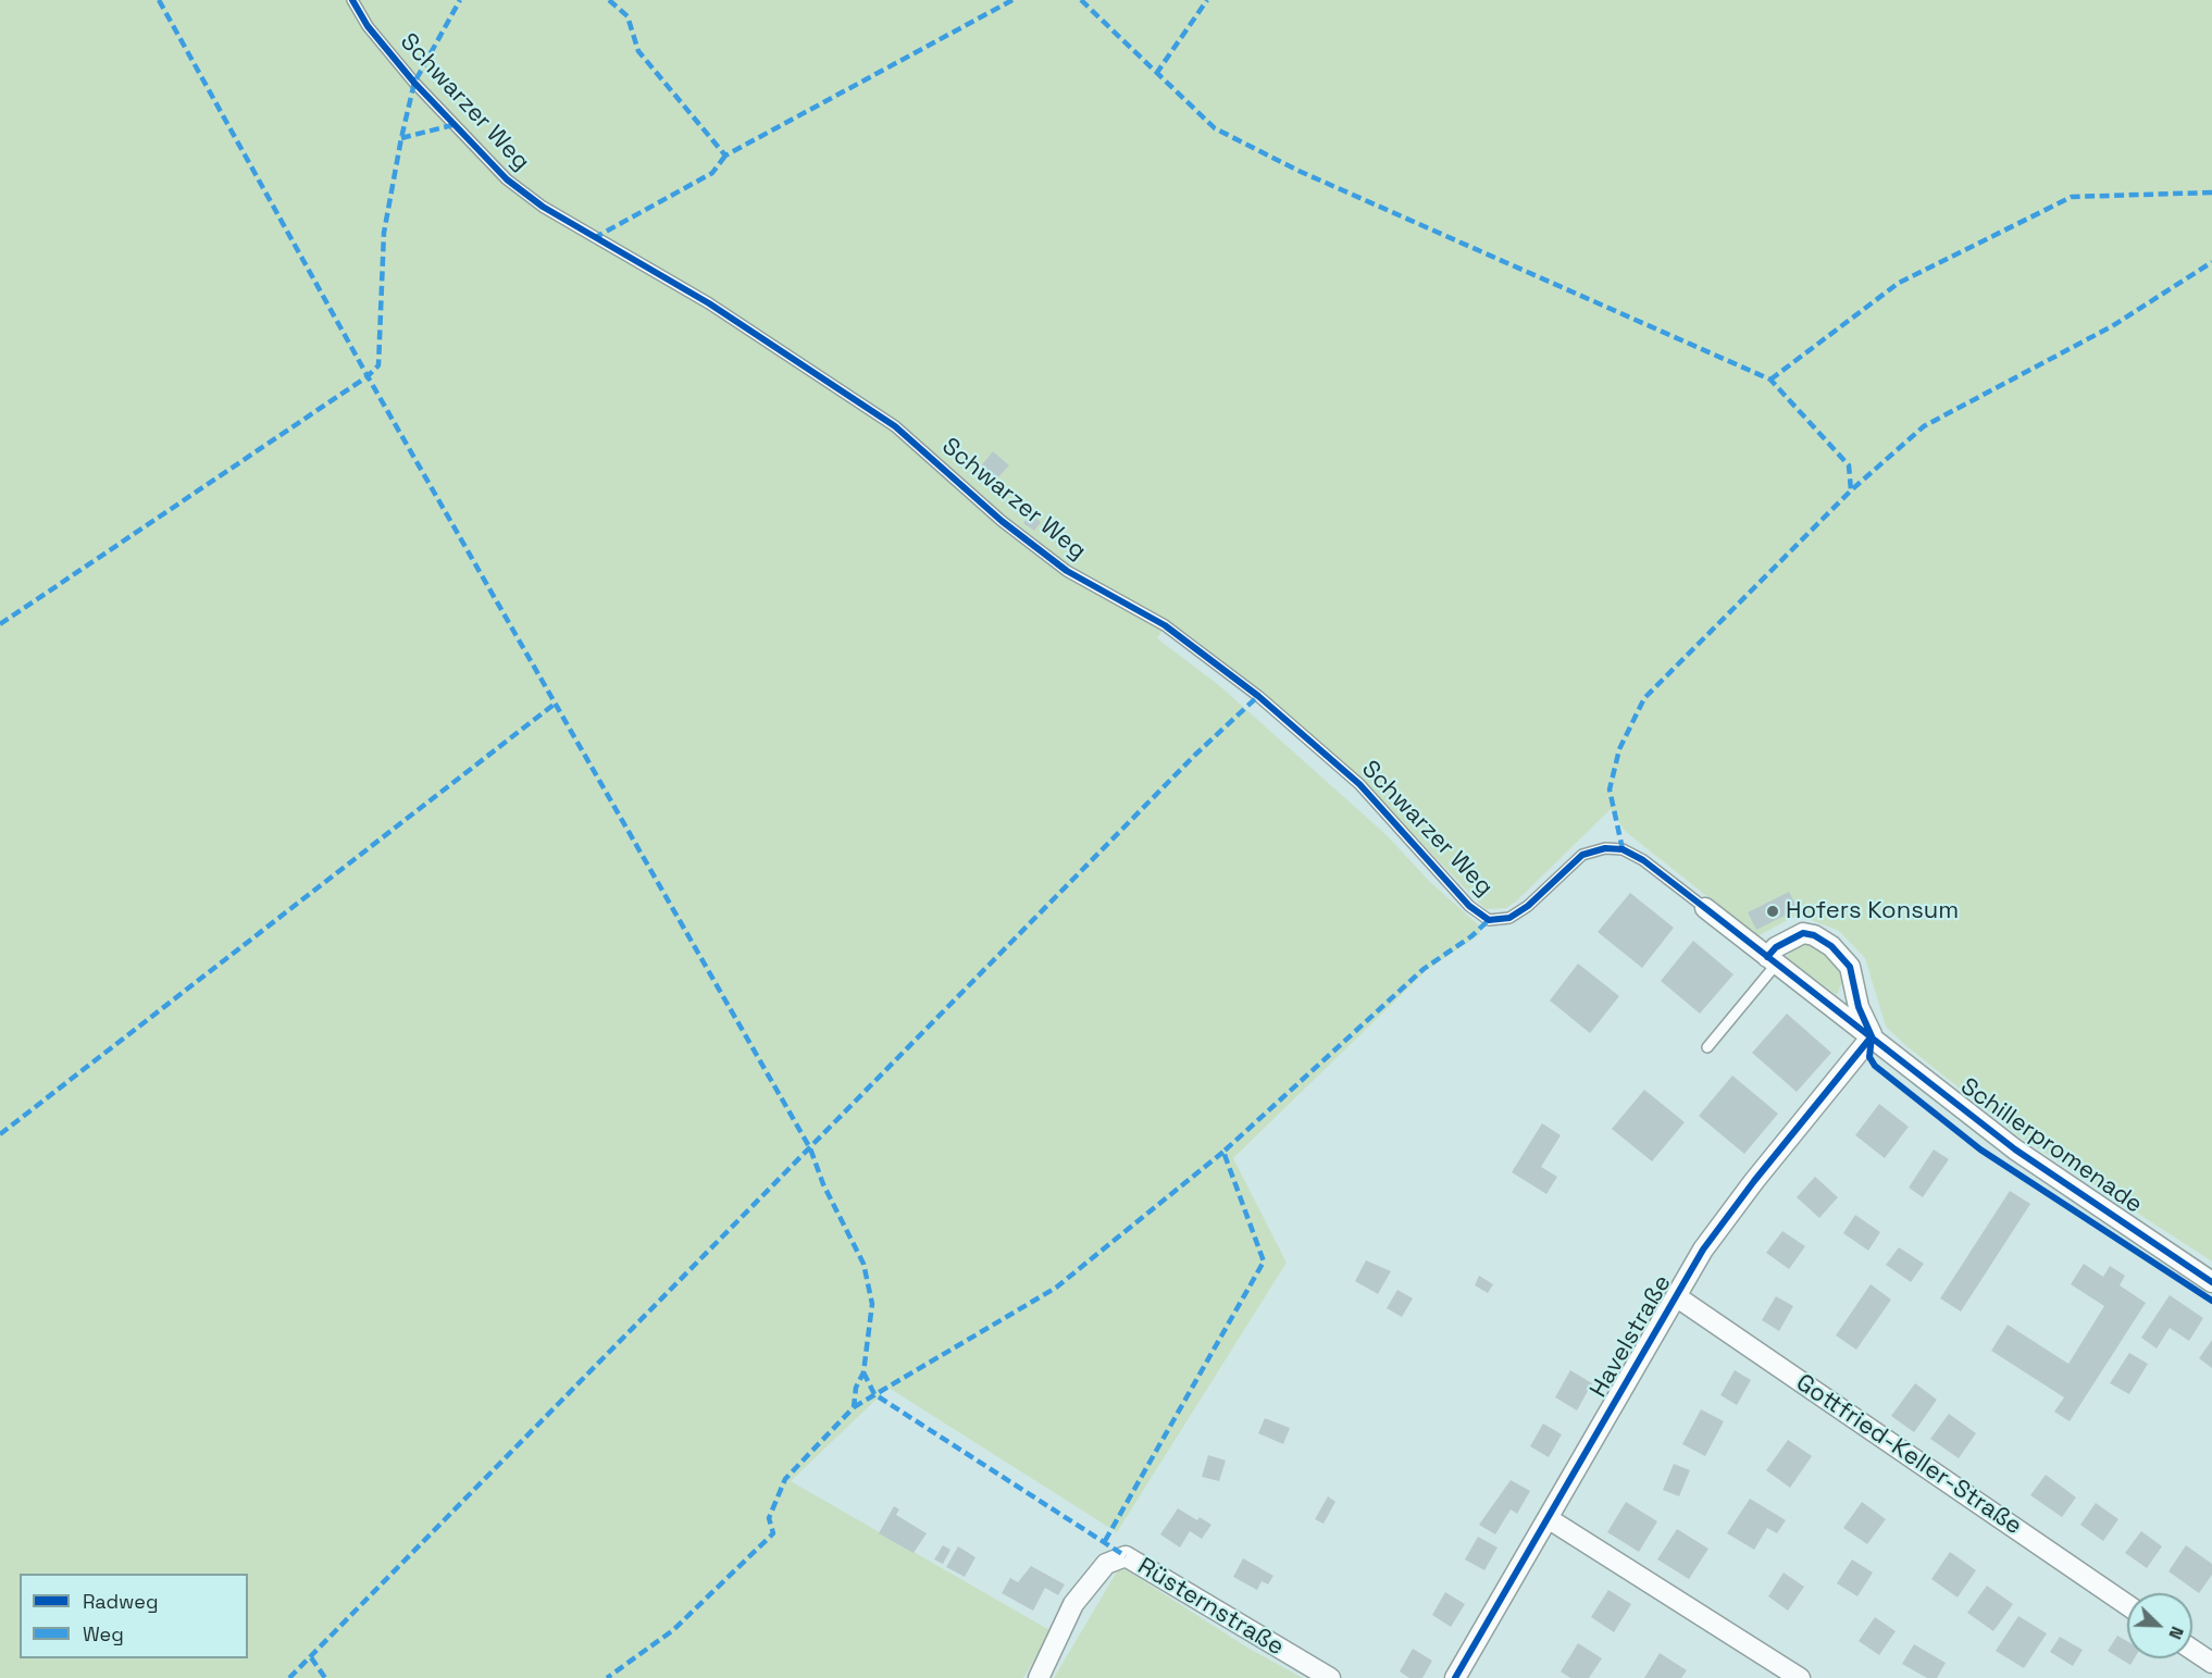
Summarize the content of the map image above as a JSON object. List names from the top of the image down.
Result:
{
  "streets": {
    "street": [
      "Schwarzer Weg",
      "Schillerpromenade",
      "Havelstraße",
      "Gottfried-Keller-Straße",
      "Rüsternstraße"
    ]
  },
  "crossings": [
    ["Schwarzer Weg", "Schillerpromenade"],
    ["Schillerpromenade", "Havelstraße"],
    ["Havelstraße", "Gottfried-Keller-Straße"]
  ],
  "places": ["Hofers Konsum"],
  "legend": ["Radweg", "Weg"],
  "north": "bottom right"
}
